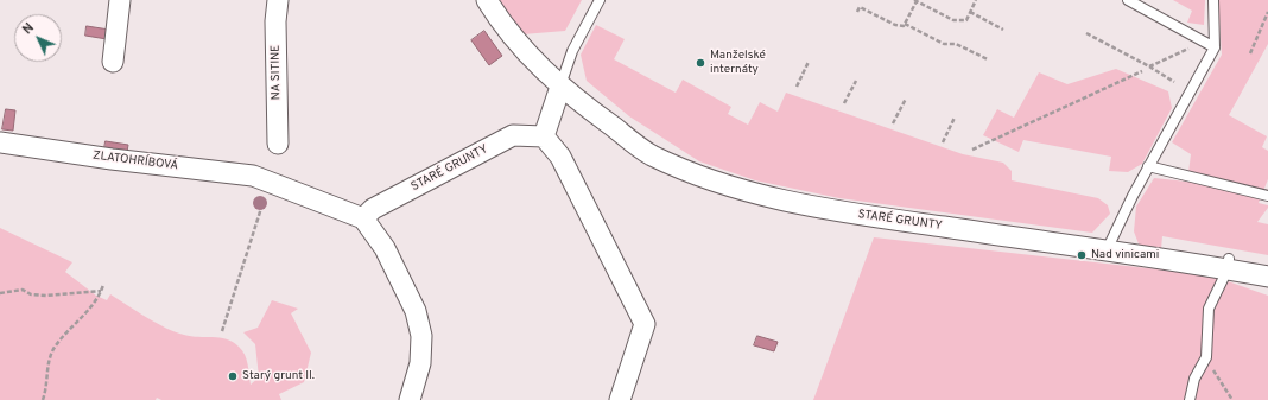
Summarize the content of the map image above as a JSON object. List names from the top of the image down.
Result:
{
  "streets": {
    "street": ["NA SITINE", "ZLATOHRÍBOVÁ", "STARÉ GRUNTY"]
  },
  "crossings": [
    ["ZLATOHRÍBOVÁ", "STARÉ GRUNTY"]
  ],
  "places": ["Manželské internáty", "Nad vinicami", "Starý grunt II."],
  "north": "top left"
}
